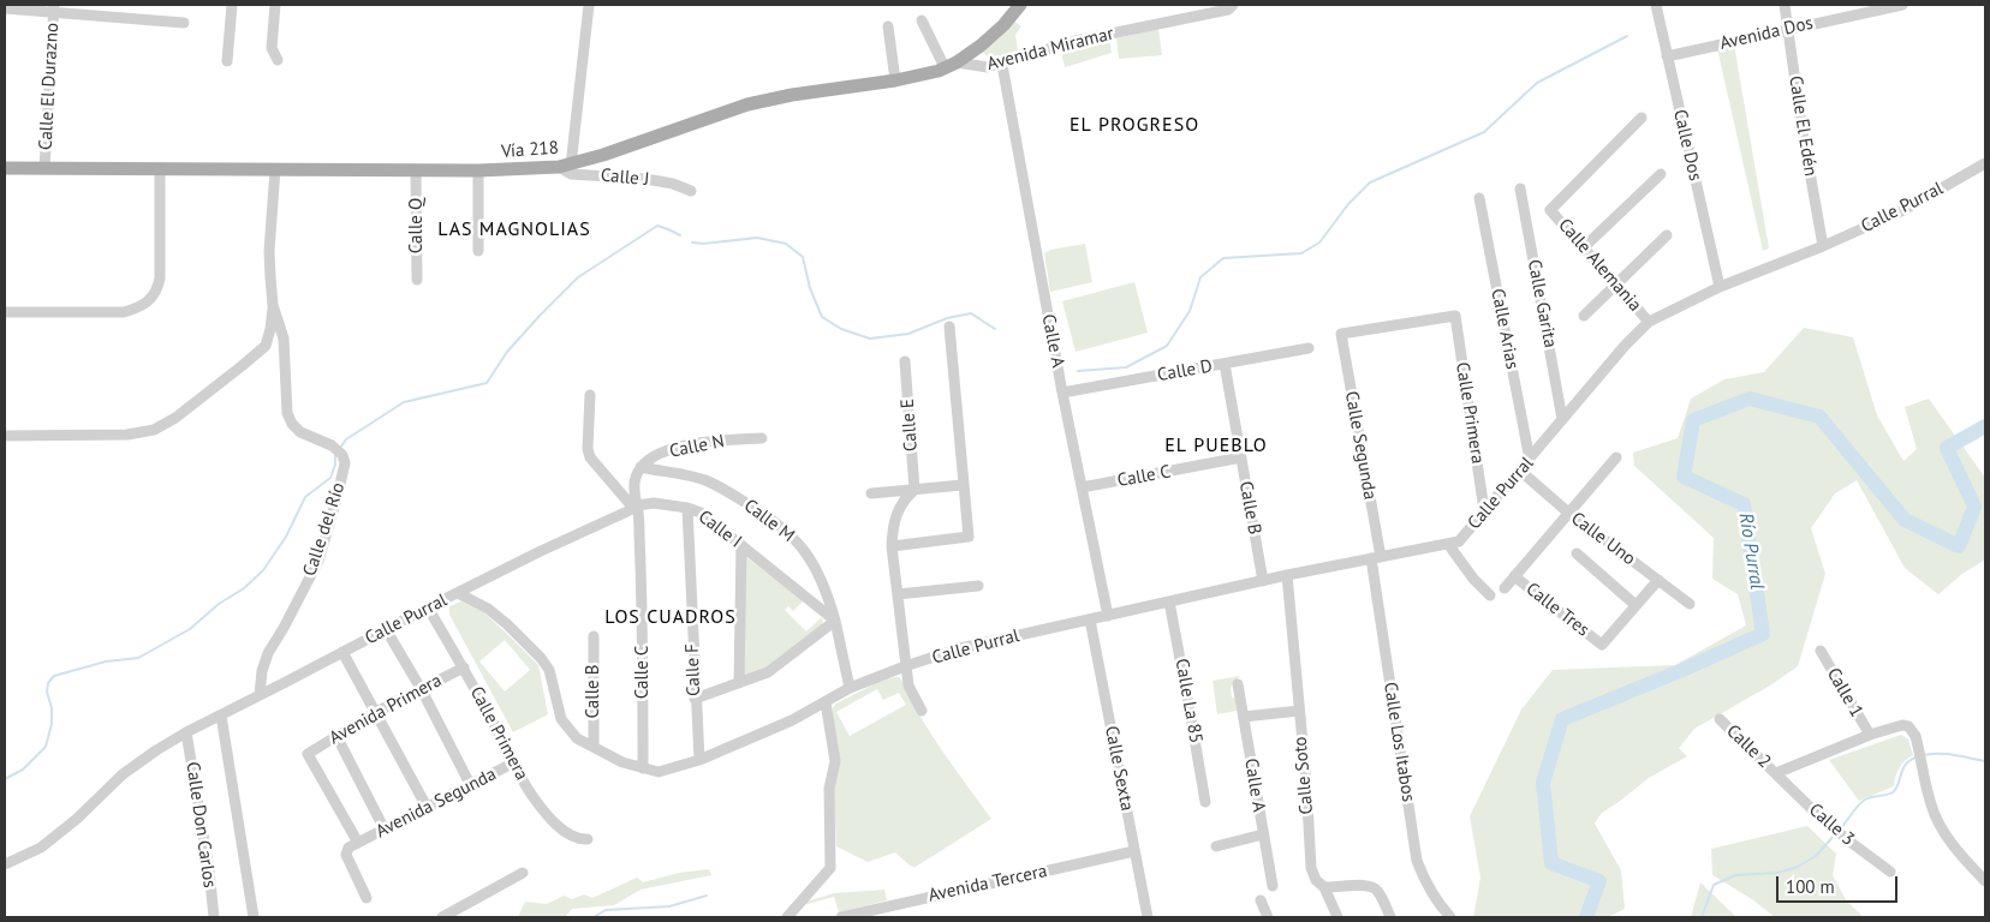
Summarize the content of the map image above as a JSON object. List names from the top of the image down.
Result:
{
  "streets": {
    "main road": ["Vía 218"],
    "street": [
      "Avenida Dos",
      "Avenida Miramar",
      "Calle El Durazno",
      "Calle El Edén",
      "Calle Dos",
      "Calle J",
      "Calle Purral",
      "Calle Q",
      "Calle Alemania",
      "Calle Garita",
      "Calle Arias",
      "Calle A",
      "Calle D",
      "Calle Primera",
      "Calle E",
      "Calle Segunda",
      "Calle N",
      "Calle C",
      "Calle B",
      "Calle M",
      "Calle del Río",
      "Calle I",
      "Calle Uno",
      "Calle Tres",
      "Calle F",
      "Calle 1",
      "Calle La 85",
      "Avenida Primera",
      "Calle Los Itabos",
      "Calle 2",
      "Calle Sexta",
      "Calle Soto",
      "Avenida Segunda",
      "Calle Don Carlos",
      "Calle 3",
      "Avenida Tercera"
    ]
  },
  "crossings": [
    ["Avenida Dos", "Calle El Edén"],
    ["Avenida Dos", "Calle Dos"],
    ["Avenida Miramar", "Vía 218"],
    ["Avenida Miramar", "Calle A"],
    ["Calle El Durazno", "Vía 218"],
    ["Calle El Edén", "Calle Purral"],
    ["Calle Dos", "Calle Purral"],
    ["Vía 218", "Calle J"],
    ["Vía 218", "Calle Q"],
    ["Vía 218", "Calle del Río"],
    ["Calle Purral", "Calle Alemania"],
    ["Calle Purral", "Calle Garita"],
    ["Calle Purral", "Calle Arias"],
    ["Calle Purral", "Calle A"],
    ["Calle Purral", "Calle Primera"],
    ["Calle Purral", "Calle Segunda"],
    ["Calle Purral", "Calle C"],
    ["Calle Purral", "Calle B"],
    ["Calle Purral", "Calle del Río"],
    ["Calle Purral", "Calle I"],
    ["Calle Purral", "Calle Uno"],
    ["Calle Purral", "Calle F"],
    ["Calle Purral", "Calle La 85"],
    ["Calle Purral", "Calle Los Itabos"],
    ["Calle Purral", "Calle Sexta"],
    ["Calle Purral", "Calle Soto"],
    ["Calle Purral", "Calle Don Carlos"],
    ["Calle A", "Calle D"],
    ["Calle A", "Calle C"],
    ["Calle D", "Calle B"],
    ["Calle Primera", "Calle Segunda"],
    ["Calle Primera", "Avenida Primera"],
    ["Calle Primera", "Avenida Segunda"],
    ["Calle Segunda", "Calle Los Itabos"],
    ["Calle N", "Calle M"],
    ["Calle C", "Calle B"],
    ["Calle C", "Calle I"],
    ["Calle M", "Calle I"],
    ["Calle I", "Calle F"],
    ["Avenida Primera", "Avenida Segunda"],
    ["Calle 2", "Calle 3"],
    ["Calle Sexta", "Avenida Tercera"]
  ],
  "districts": [
    "EL PROGRESO",
    "LAS MAGNOLIAS",
    "EL PUEBLO",
    "LOS CUADROS"
  ],
  "water": ["Río Purral"],
  "scale_bar": "100 m"
}
